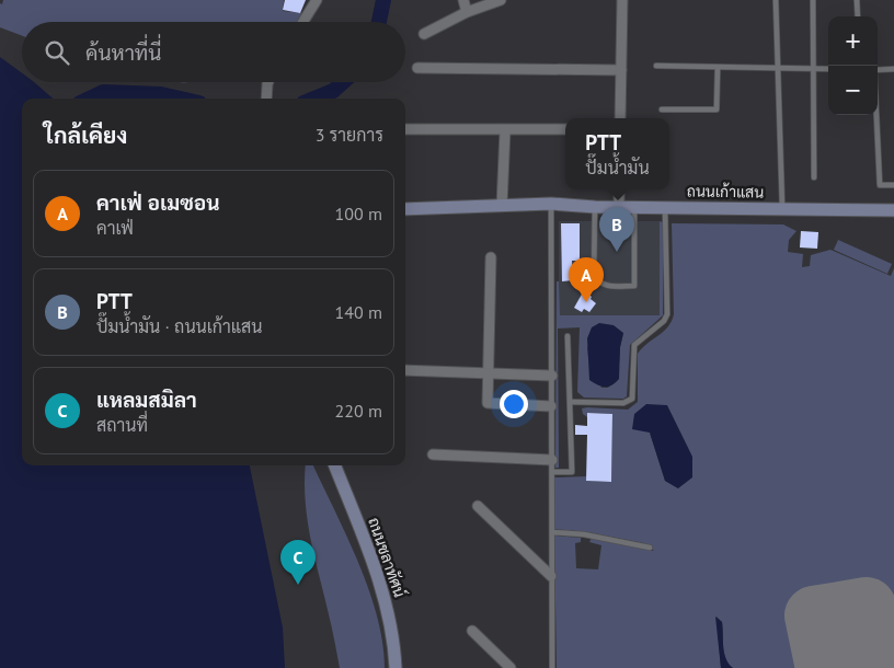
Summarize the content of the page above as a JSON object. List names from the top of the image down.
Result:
{
  "streets": {
    "main road": ["ถนนเก้าแสน", "ถนนชลาทัศน์"]
  },
  "page": {
    "map_buttons": ["+", "−"],
    "search": "ค้นหาที่นี่",
    "heading": ["ใกล้เคียง", "3 รายการ"],
    "popup": ["PTT", "ปั๊มน้ำมัน"],
    "list": [
      {
        "mark": "A",
        "name": "คาเฟ่ อเมซอน",
        "note": "คาเฟ่",
        "value": "100 m"
      },
      {
        "mark": "B",
        "name": "PTT",
        "note": "ปั๊มน้ำมัน · ถนนเก้าแสน",
        "value": "140 m"
      },
      {
        "mark": "C",
        "name": "แหลมสมิลา",
        "note": "สถานที่",
        "value": "220 m"
      }
    ],
    "pins": ["B", "A", "C"]
  }
}
